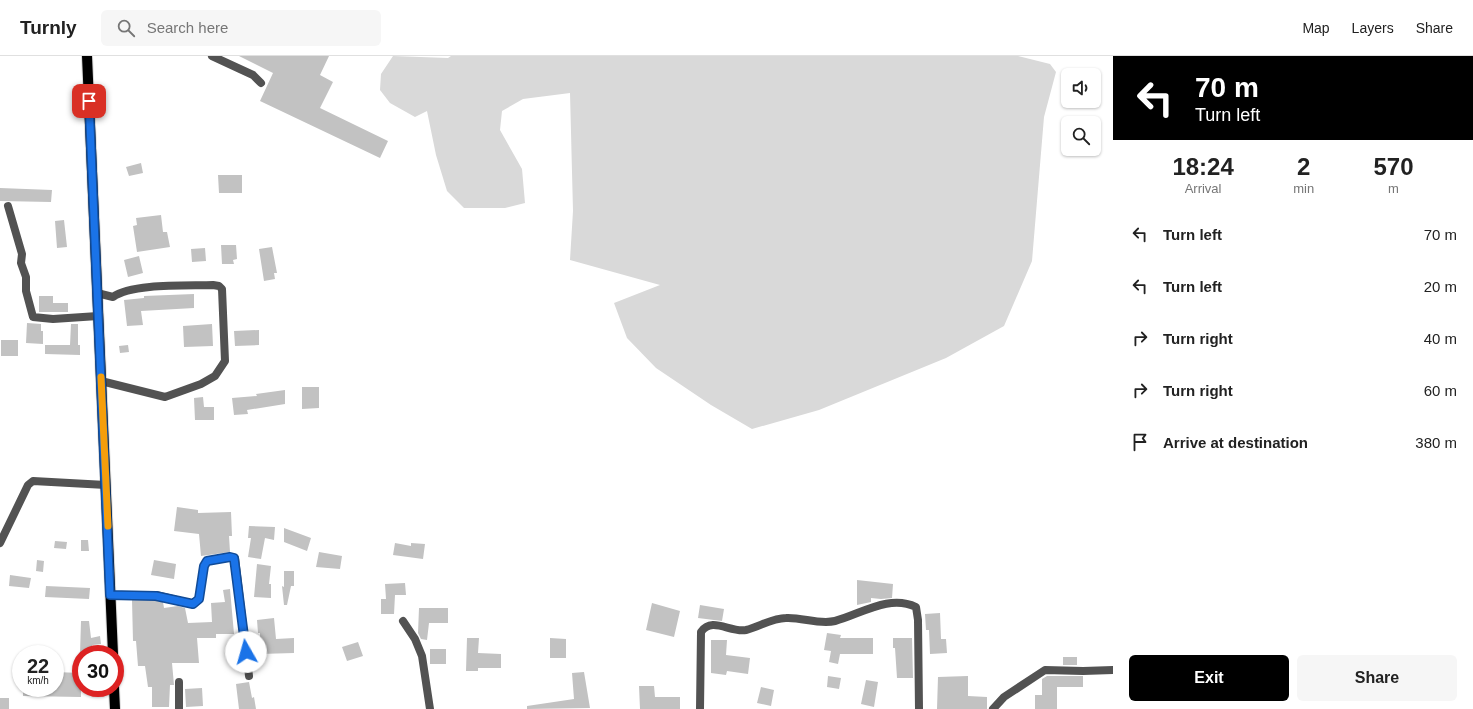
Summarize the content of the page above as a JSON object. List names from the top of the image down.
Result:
{
  "page": {
    "header": "Turnly",
    "search": "Search here",
    "nav": ["Map", "Layers", "Share"],
    "turn": ["70 m", "Turn left"],
    "eta": [
      "18:24",
      "Arrival",
      "2",
      "min",
      "570",
      "m"
    ],
    "list": [
      {
        "name": "Turn left",
        "value": "70 m"
      },
      {
        "name": "Turn left",
        "value": "20 m"
      },
      {
        "name": "Turn right",
        "value": "40 m"
      },
      {
        "name": "Turn right",
        "value": "60 m"
      },
      {
        "name": "Arrive at destination",
        "value": "380 m"
      }
    ],
    "speed": "22 km/h",
    "limit": "30",
    "buttons": ["Exit", "Share"]
  }
}
